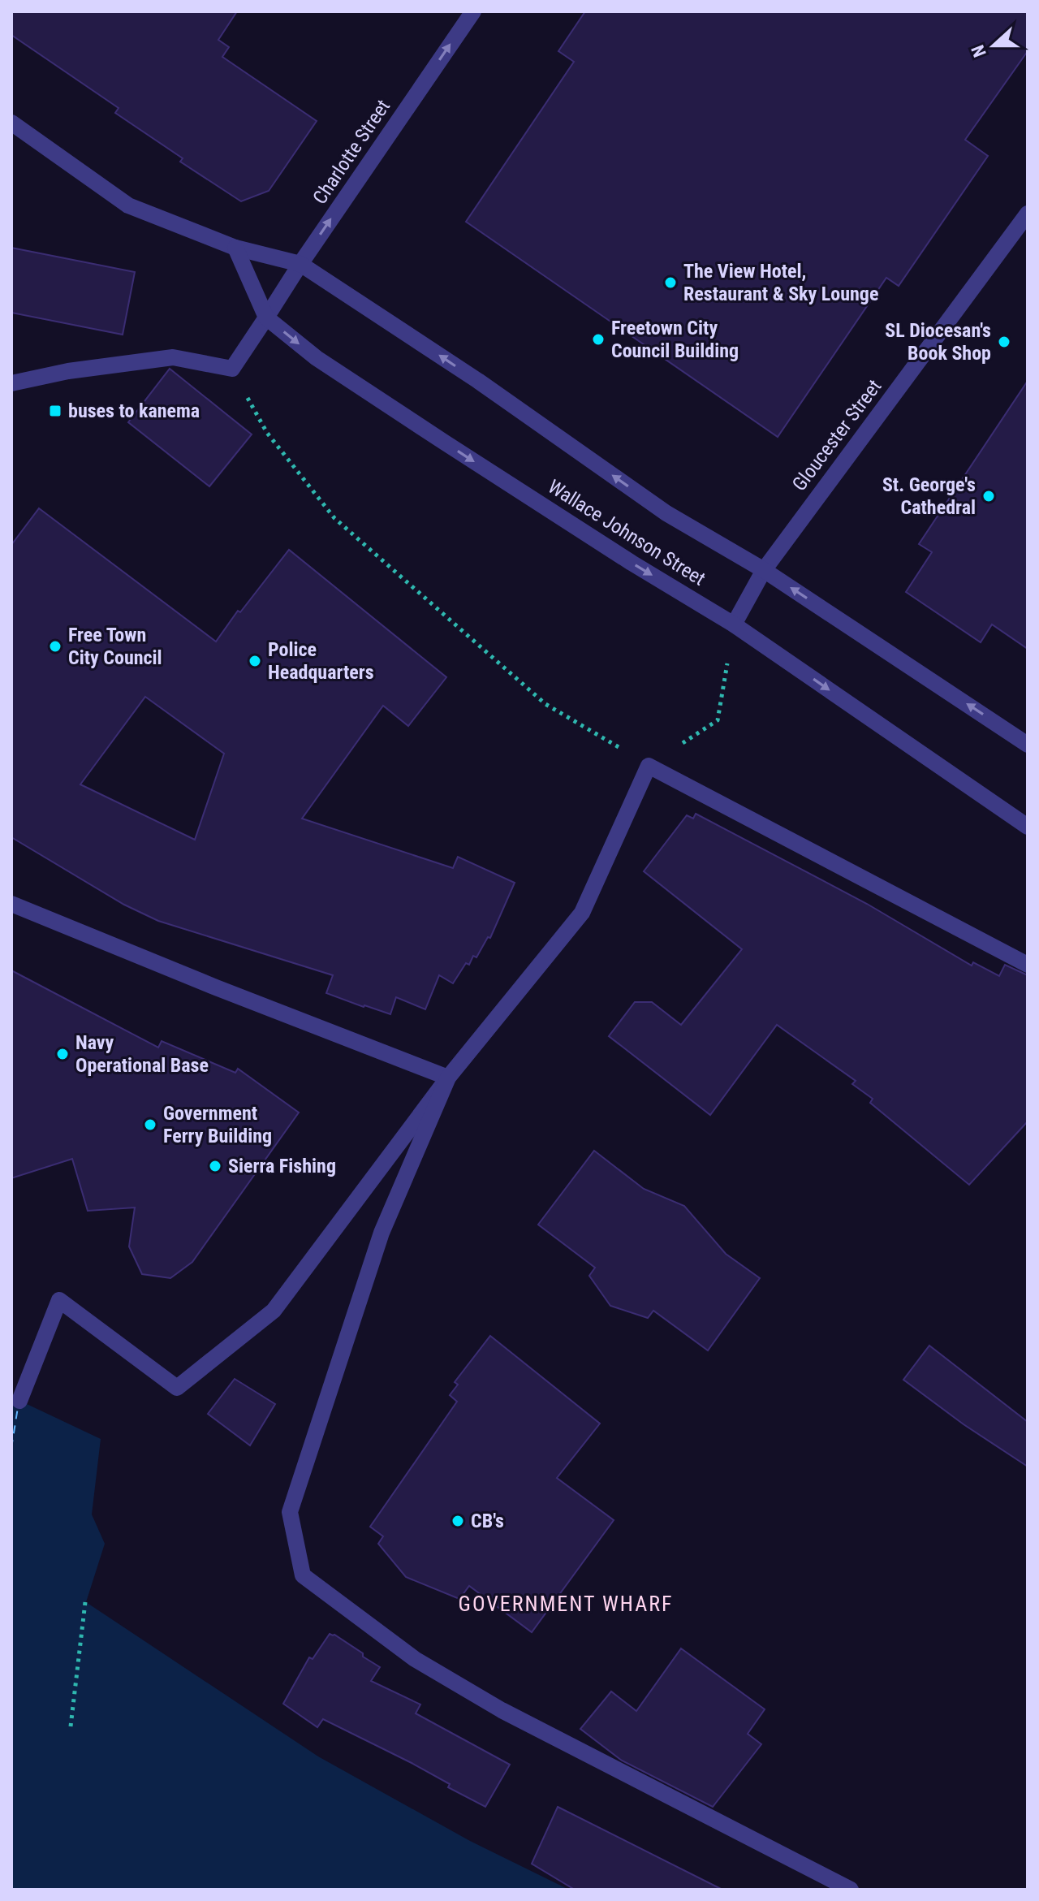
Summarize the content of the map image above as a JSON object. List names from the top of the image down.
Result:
{
  "streets": {
    "street": ["Charlotte Street", "Gloucester Street", "Wallace Johnson Street"]
  },
  "crossings": [
    ["Charlotte Street", "Wallace Johnson Street"],
    ["Gloucester Street", "Wallace Johnson Street"]
  ],
  "one_way": ["Charlotte Street"],
  "districts": ["GOVERNMENT WHARF"],
  "places": {
    "other": [
      "The View Hotel, Restaurant & Sky Lounge",
      "Freetown City Council Building",
      "SL Diocesan's Book Shop",
      "St. George's Cathedral",
      "Free Town City Council",
      "Police Headquarters",
      "Navy Operational Base",
      "Government Ferry Building",
      "Sierra Fishing",
      "CB's"
    ],
    "transit": ["buses to kanema"]
  },
  "north": "left"
}
